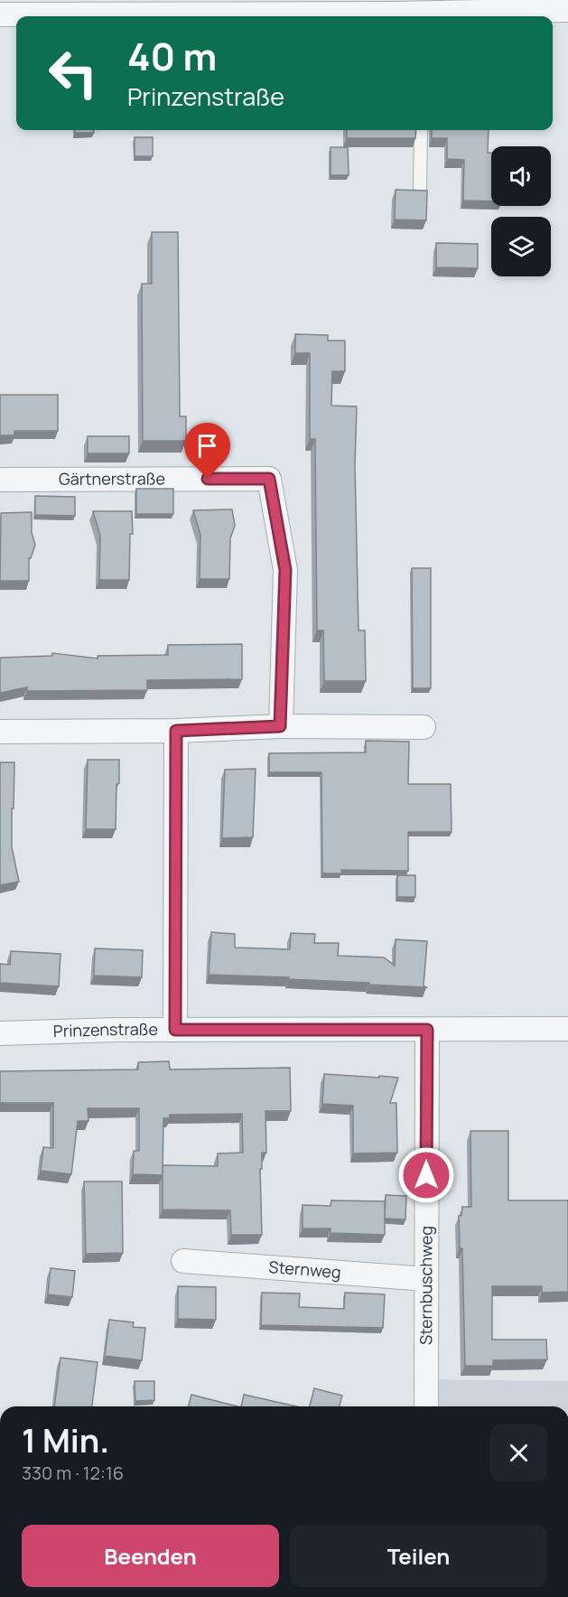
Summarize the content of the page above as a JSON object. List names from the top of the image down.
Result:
{
  "streets": {
    "street": [
      "Gärtnerstraße",
      "Prinzenstraße",
      "Sternweg",
      "Sternbuschweg"
    ]
  },
  "crossings": [
    ["Prinzenstraße", "Sternbuschweg"],
    ["Sternweg", "Sternbuschweg"]
  ],
  "page": {
    "turn": ["40 m", "Prinzenstraße"],
    "heading": ["1 Min.", "330 m · 12:16"],
    "buttons": ["Beenden", "Teilen"]
  }
}
